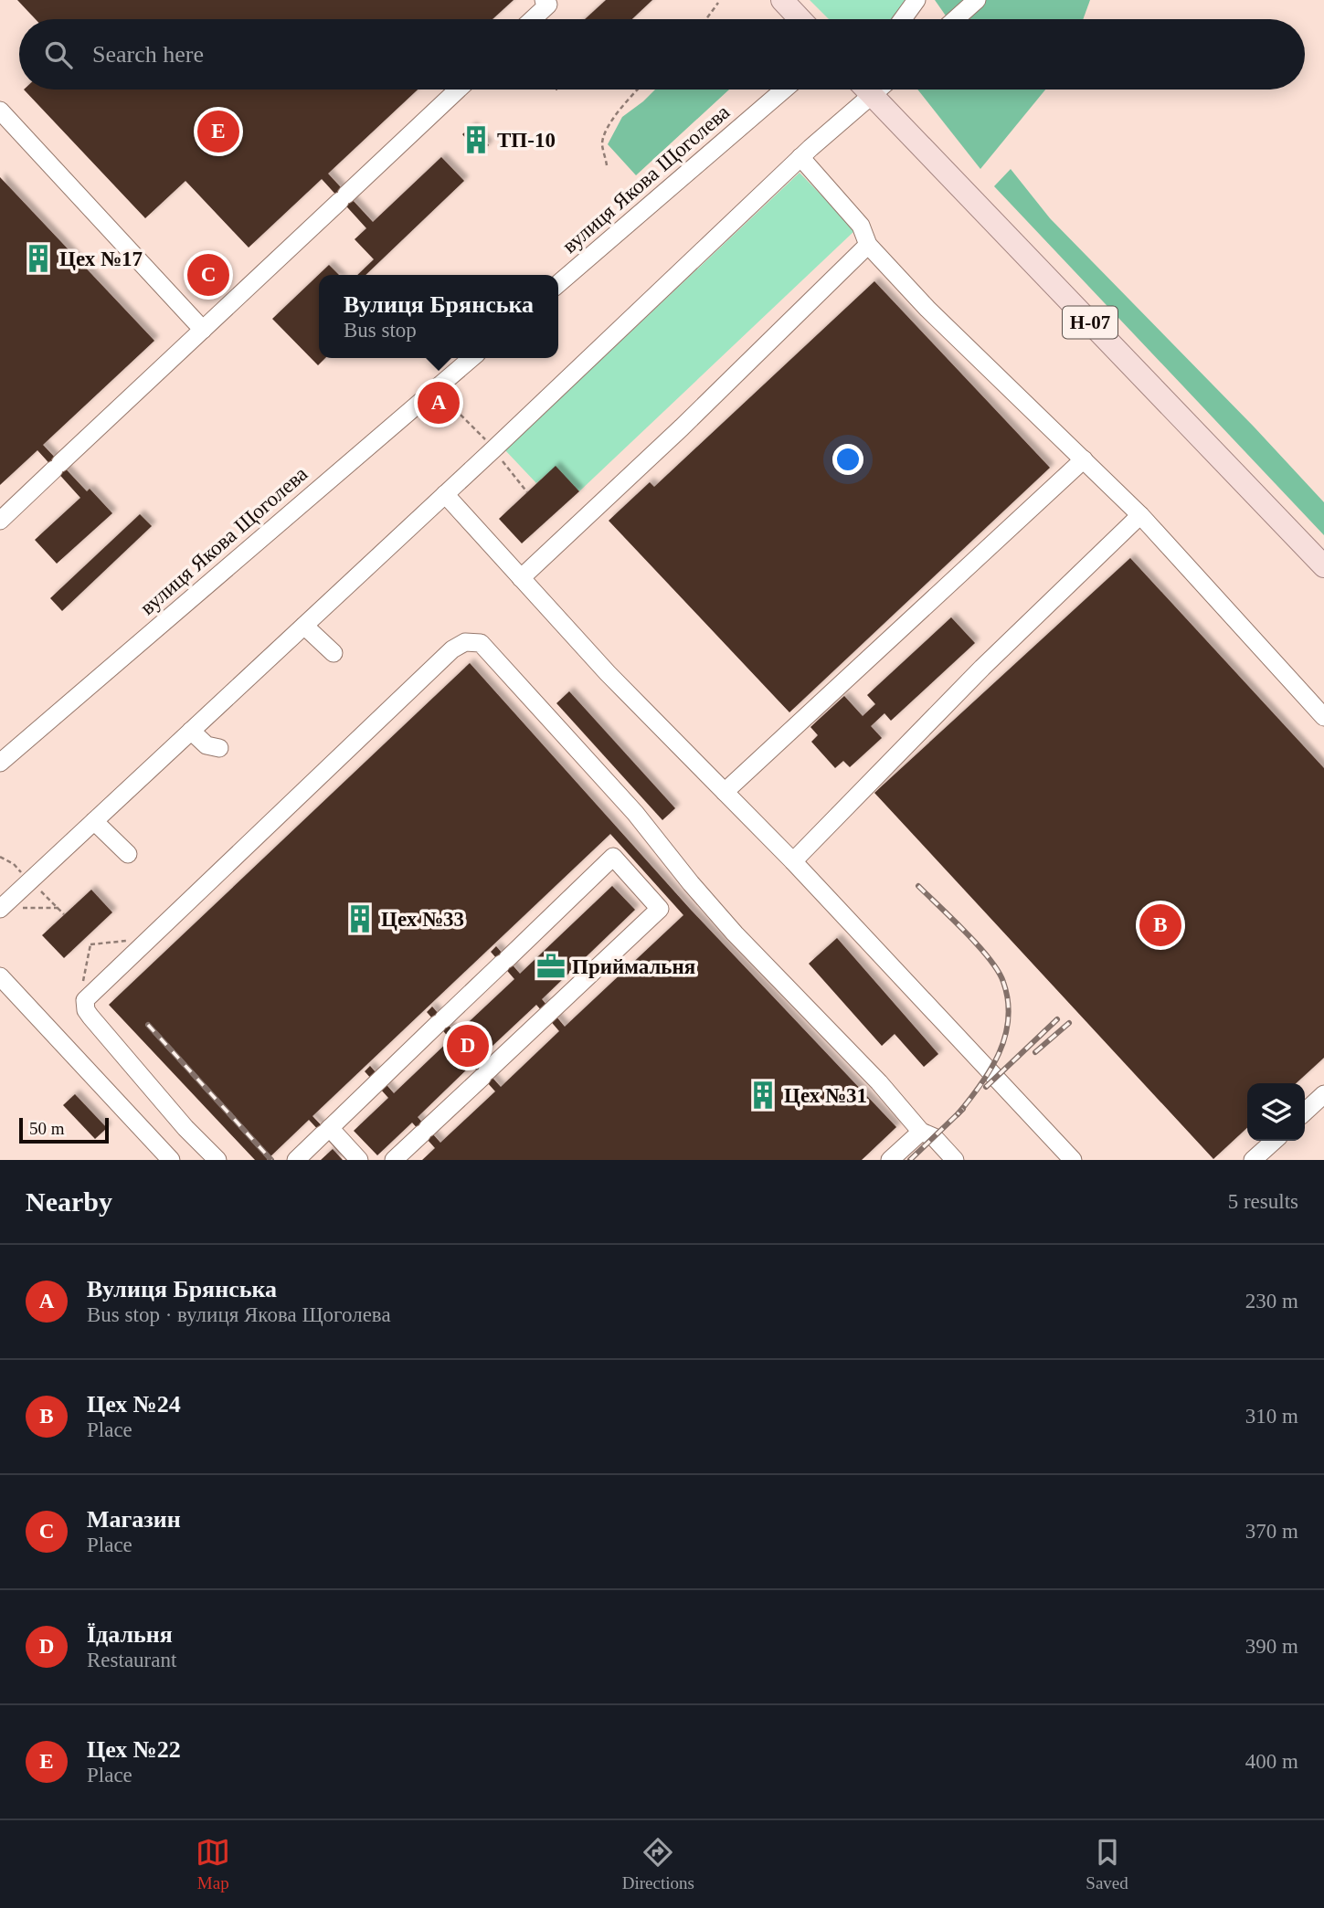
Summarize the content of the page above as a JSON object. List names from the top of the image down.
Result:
{
  "streets": {
    "main road": ["Н-07"],
    "street": ["вулиця Якова Щоголева"]
  },
  "places": {
    "building": [
      "ТП-10",
      "Цех №17",
      "Цех №33",
      "Цех №31"
    ],
    "office": ["Приймальня"]
  },
  "scale_bar": "50 m",
  "page": {
    "search": "Search here",
    "pins": [
      "E",
      "C",
      "A",
      "B",
      "D"
    ],
    "popup": ["Вулиця Брянська", "Bus stop"],
    "scale": "50 m",
    "heading": ["Nearby", "5 results"],
    "list": [
      {
        "mark": "A",
        "name": "Вулиця Брянська",
        "note": "Bus stop · вулиця Якова Щоголева",
        "value": "230 m"
      },
      {
        "mark": "B",
        "name": "Цех №24",
        "note": "Place",
        "value": "310 m"
      },
      {
        "mark": "C",
        "name": "Магазин",
        "note": "Place",
        "value": "370 m"
      },
      {
        "mark": "D",
        "name": "Їдальня",
        "note": "Restaurant",
        "value": "390 m"
      },
      {
        "mark": "E",
        "name": "Цех №22",
        "note": "Place",
        "value": "400 m"
      }
    ],
    "nav": ["Map", "Directions", "Saved"]
  }
}
